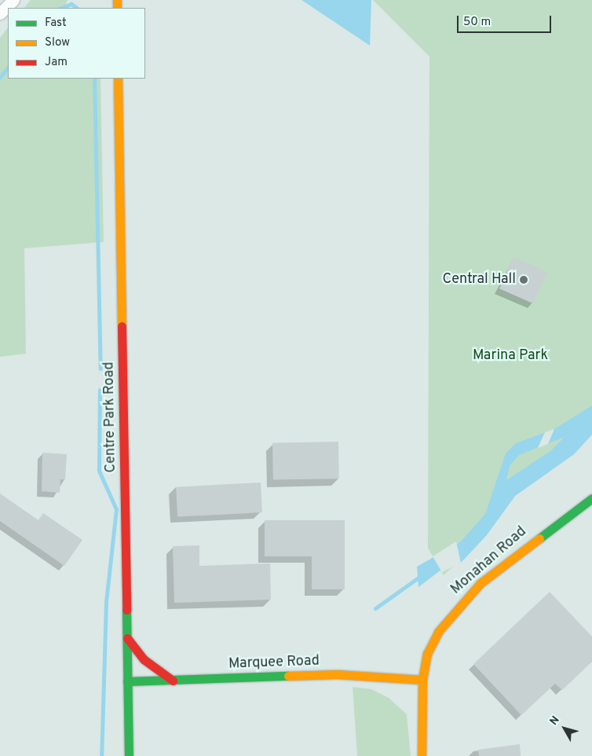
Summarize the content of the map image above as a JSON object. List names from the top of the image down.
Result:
{
  "streets": {
    "street": ["Centre Park Road", "Monahan Road", "Marquee Road"]
  },
  "crossings": [
    ["Centre Park Road", "Marquee Road"],
    ["Monahan Road", "Marquee Road"]
  ],
  "parks": ["Marina Park"],
  "places": ["Central Hall"],
  "legend": ["Fast", "Slow", "Jam"],
  "scale_bar": "50 m",
  "north": "top left"
}
